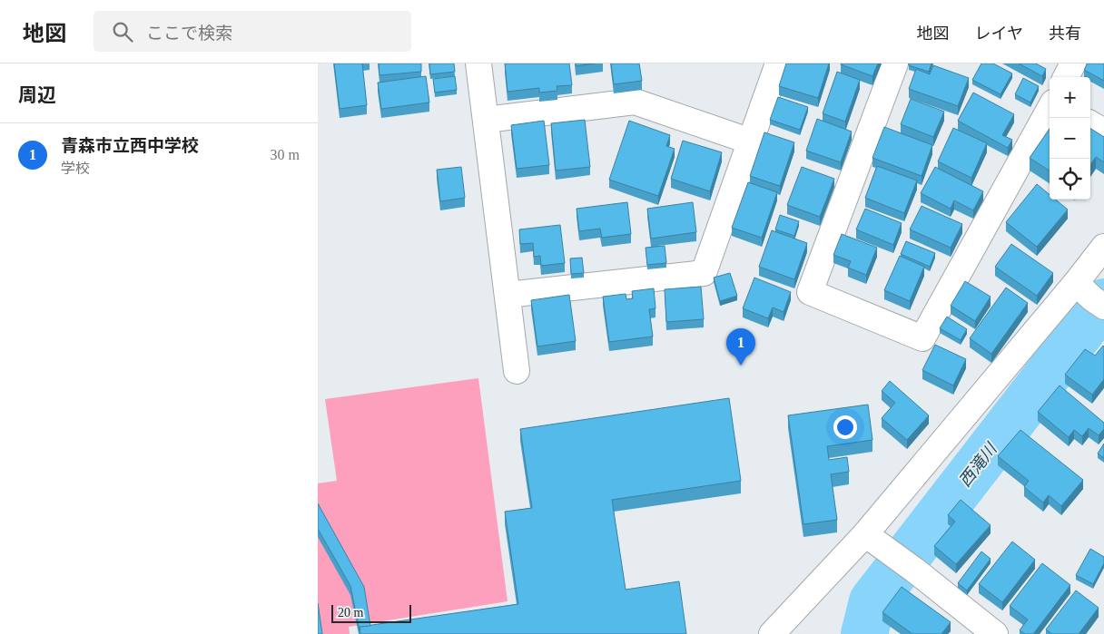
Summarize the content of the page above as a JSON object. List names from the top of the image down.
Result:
{
  "water": ["西滝川"],
  "scale_bar": "20 m",
  "page": {
    "header": "地図",
    "search": "ここで検索",
    "nav": ["地図", "レイヤ", "共有"],
    "heading": "周辺",
    "map_buttons": ["+", "−"],
    "list": [
      {
        "mark": "1",
        "name": "青森市立西中学校",
        "note": "学校",
        "value": "30 m"
      }
    ],
    "pins": "1",
    "scale": "20 m"
  }
}
